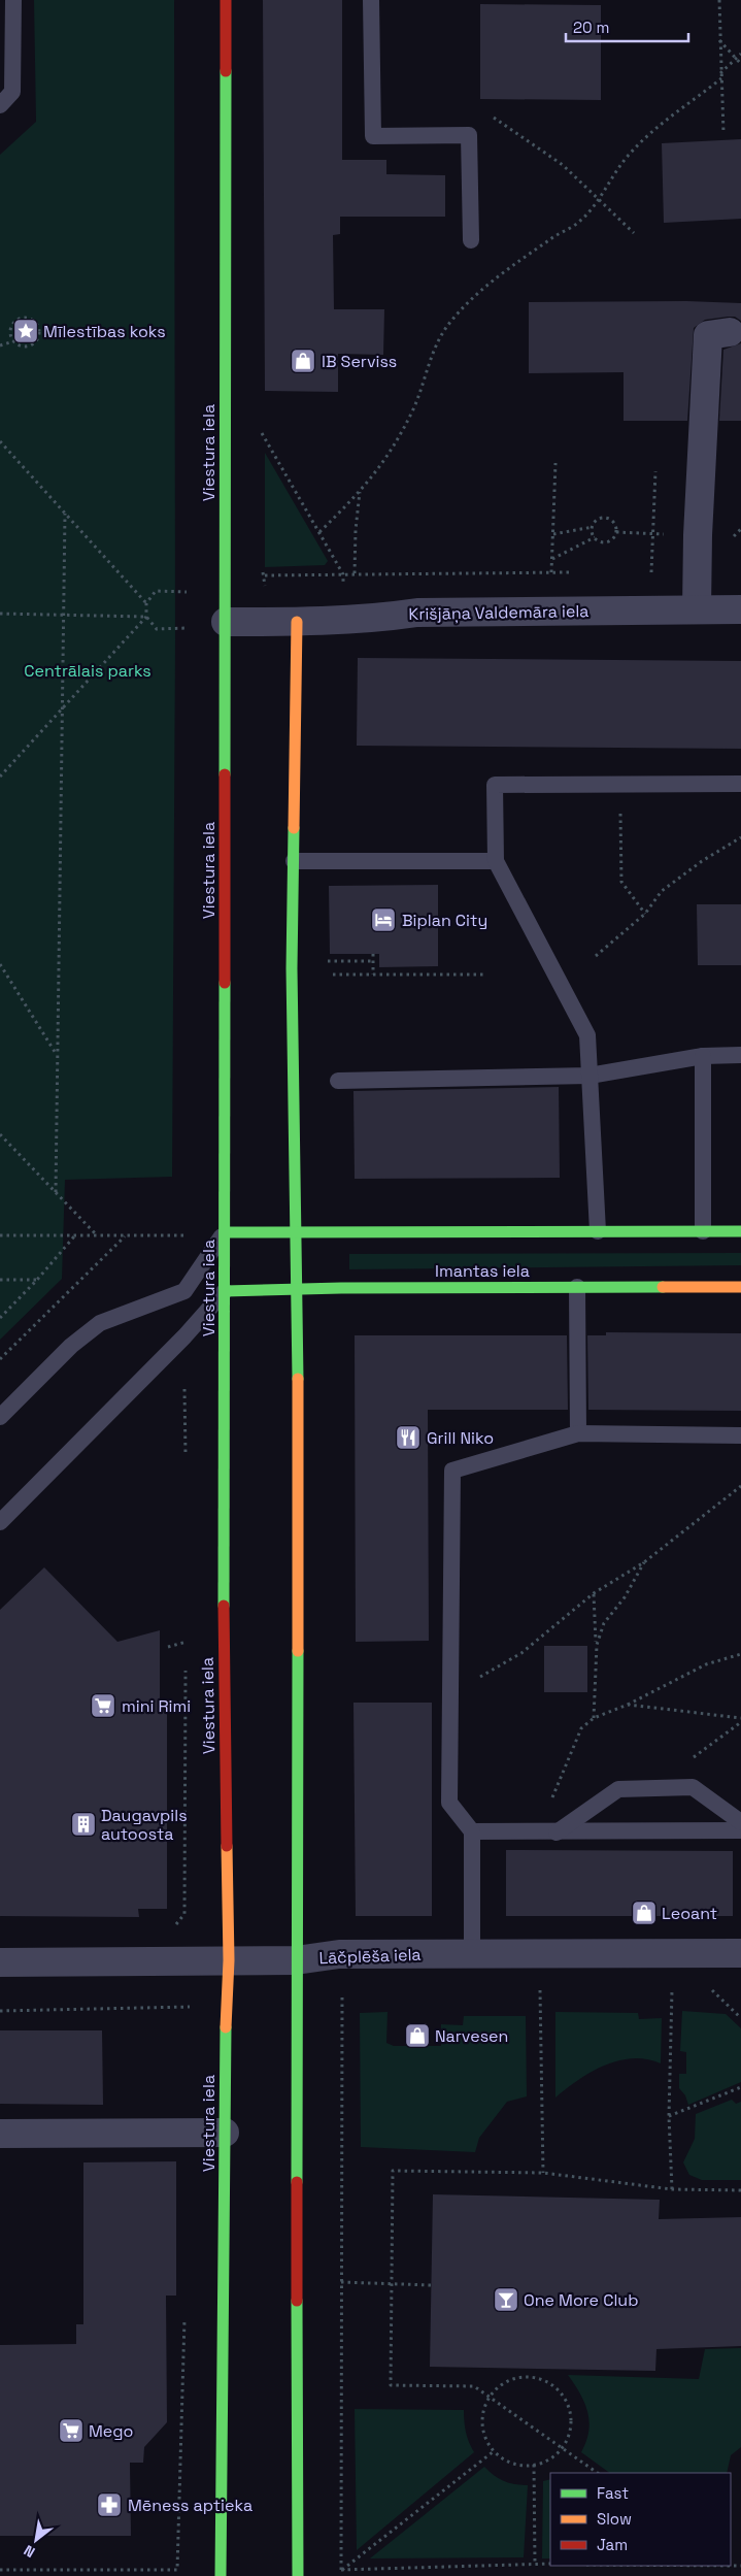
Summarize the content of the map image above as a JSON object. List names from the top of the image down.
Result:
{
  "streets": {
    "street": [
      "Viestura iela",
      "Krišjāņa Valdemāra iela",
      "Imantas iela",
      "Lāčplēša iela"
    ]
  },
  "crossings": [
    ["Viestura iela", "Krišjāņa Valdemāra iela"],
    ["Viestura iela", "Imantas iela"],
    ["Viestura iela", "Lāčplēša iela"]
  ],
  "parks": ["Centrālais parks"],
  "places": {
    "place": ["Mīlestības koks"],
    "shop": ["IB Serviss", "Leoant", "Narvesen"],
    "hotel": ["Biplan City"],
    "restaurant": ["Grill Niko"],
    "supermarket": ["mini Rimi", "Mego"],
    "building": ["Daugavpils autoosta"],
    "bar": ["One More Club"],
    "pharmacy": ["Mēness aptieka"]
  },
  "legend": ["Fast", "Slow", "Jam"],
  "scale_bar": "20 m",
  "north": "bottom left"
}
